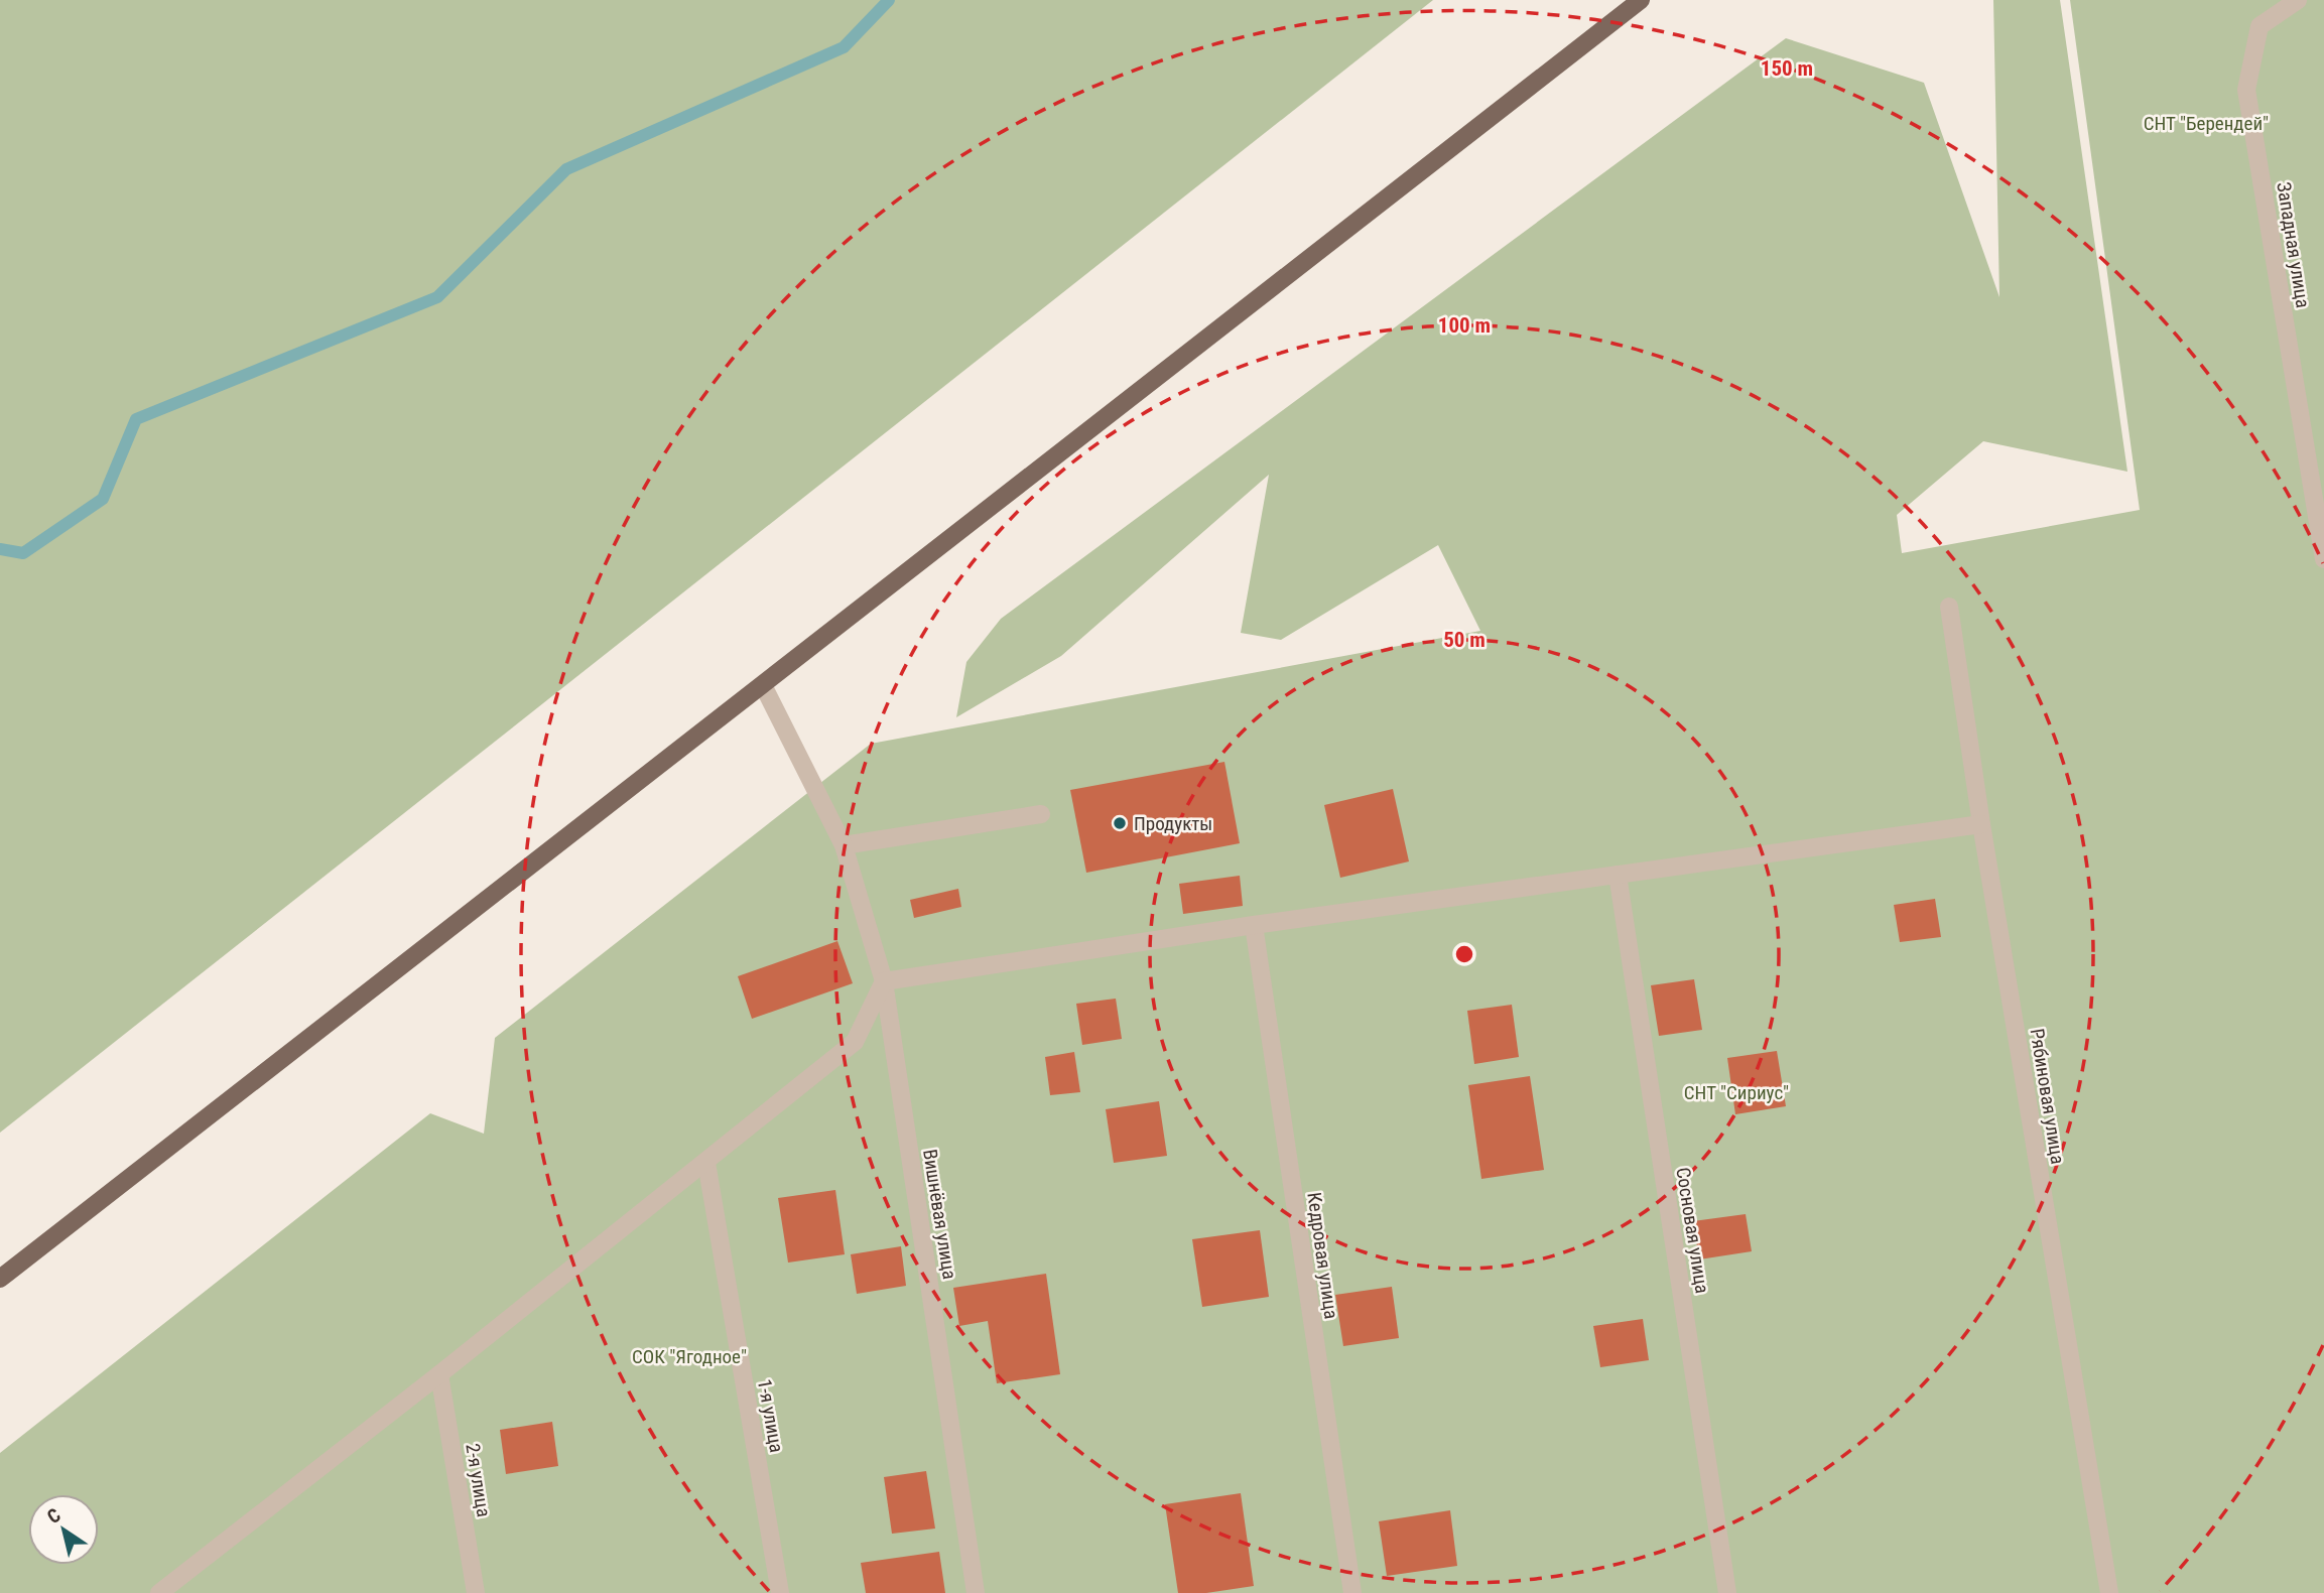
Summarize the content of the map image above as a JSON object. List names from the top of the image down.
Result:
{
  "streets": {
    "street": [
      "Западная улица",
      "Рябиновая улица",
      "Вишнёвая улица",
      "Сосновая улица",
      "Кедровая улица",
      "1-я улица",
      "2-я улица"
    ]
  },
  "parks": ["СНТ \"Берендей\"", "СНТ \"Сириус\"", "СОК \"Ягодное\""],
  "places": ["Продукты"],
  "north": "top left",
  "rings": ["150 m", "100 m", "50 m"]
}
